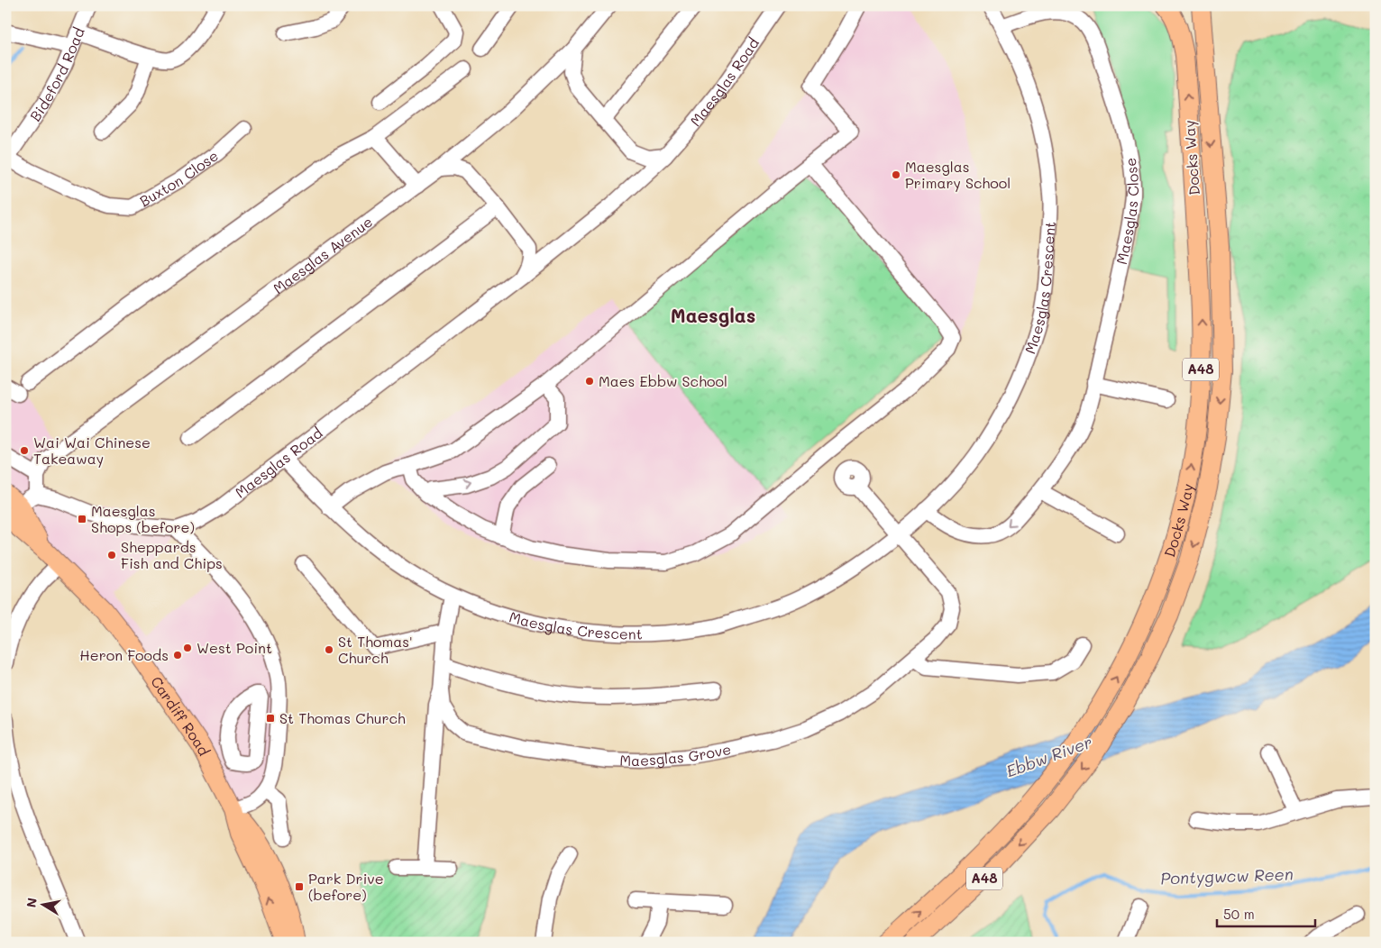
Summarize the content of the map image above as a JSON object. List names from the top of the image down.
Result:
{
  "streets": {
    "main road": ["Docks Way", "A48", "Cardiff Road"],
    "street": [
      "Bideford Road",
      "Maesglas Road",
      "Buxton Close",
      "Maesglas Close",
      "Maesglas Avenue",
      "Maesglas Crescent",
      "Maesglas Grove"
    ]
  },
  "crossings": [
    ["Bideford Road", "Buxton Close"],
    ["Maesglas Road", "Maesglas Avenue"],
    ["Maesglas Road", "Maesglas Crescent"],
    ["Maesglas Close", "Maesglas Crescent"],
    ["Maesglas Crescent", "Maesglas Grove"]
  ],
  "districts": ["Maesglas"],
  "water": ["Ebbw River", "Pontygwcw Reen"],
  "places": {
    "other": [
      "Maesglas Primary School",
      "Maes Ebbw School",
      "Wai Wai Chinese Takeaway",
      "Sheppards Fish and Chips",
      "West Point",
      "St Thomas' Church",
      "Heron Foods"
    ],
    "transit": ["Maesglas Shops (before)", "St Thomas Church", "Park Drive (before)"]
  },
  "scale_bar": "50 m",
  "north": "left"
}
